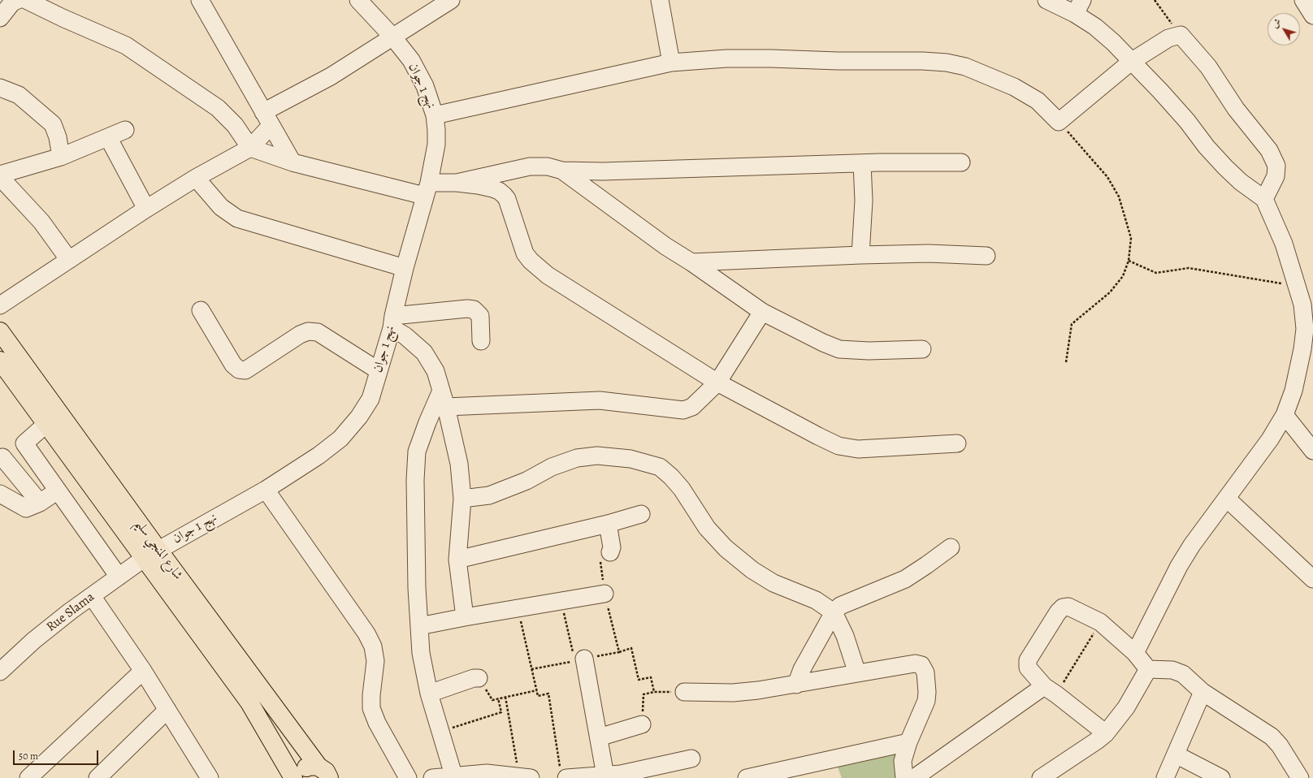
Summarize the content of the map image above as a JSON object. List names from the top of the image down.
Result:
{
  "streets": {
    "main road": ["شارع المنجي سليم"],
    "street": ["نهج 1 جوان", "Rue Slama"]
  },
  "crossings": [
    ["نهج 1 جوان", "شارع المنجي سليم"],
    ["نهج 1 جوان", "Rue Slama"],
    ["شارع المنجي سليم", "Rue Slama"]
  ],
  "scale_bar": "50 m",
  "north": "top left"
}
